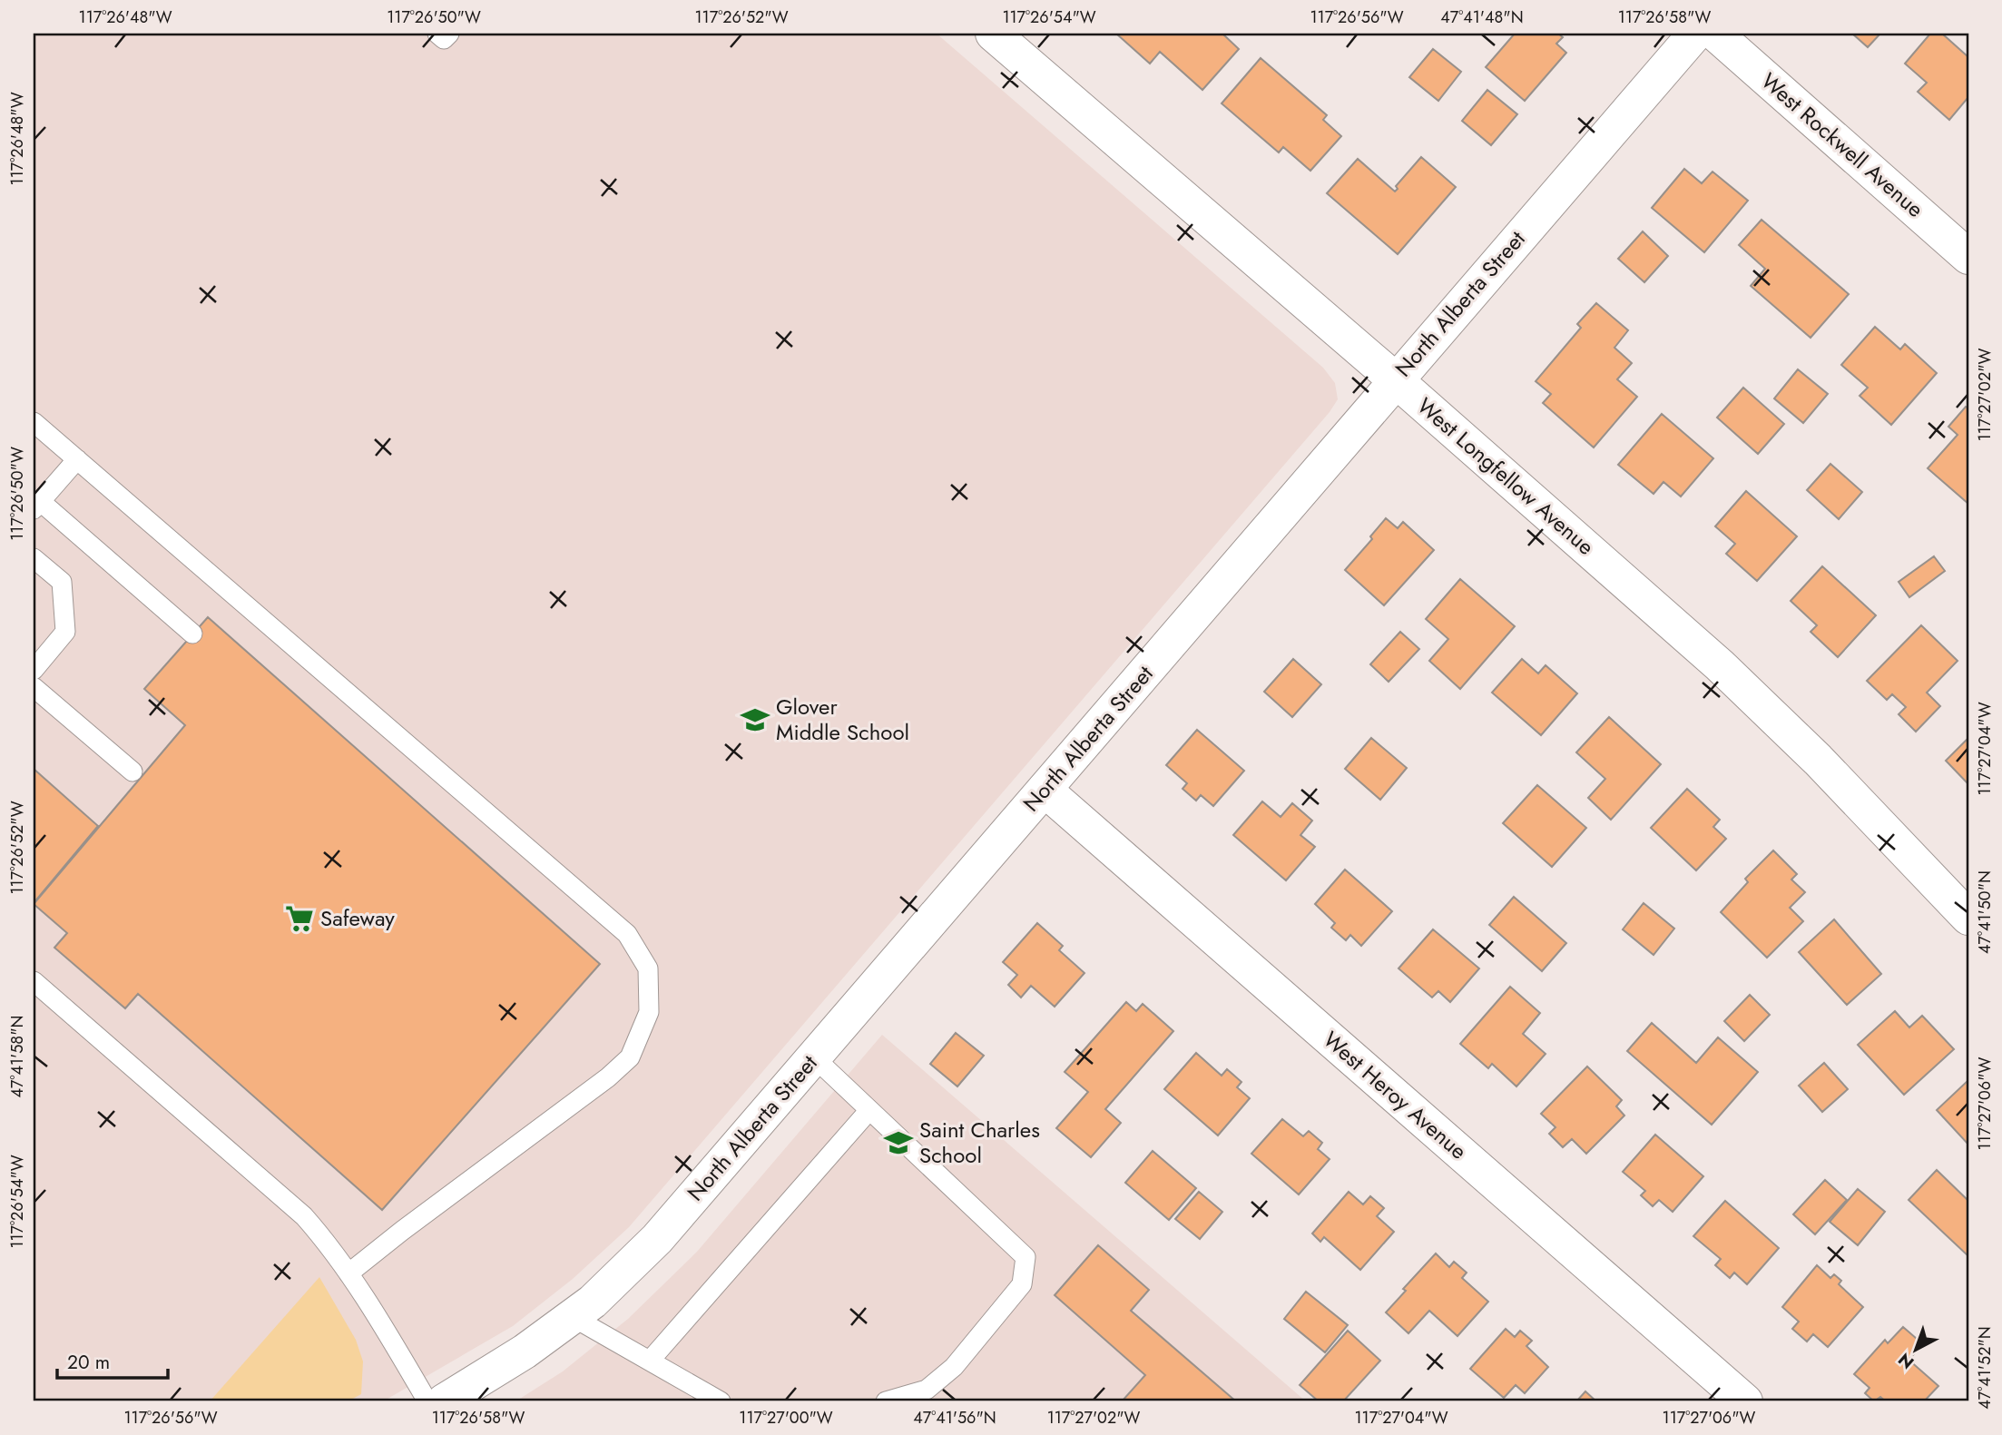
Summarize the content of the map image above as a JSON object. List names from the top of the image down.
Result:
{
  "streets": {
    "street": [
      "West Rockwell Avenue",
      "North Alberta Street",
      "West Longfellow Avenue",
      "West Heroy Avenue"
    ]
  },
  "crossings": [
    ["North Alberta Street", "West Longfellow Avenue"],
    ["North Alberta Street", "West Heroy Avenue"]
  ],
  "places": {
    "school or university": ["Glover Middle School", "Saint Charles School"],
    "supermarket": ["Safeway"]
  },
  "scale_bar": "20 m",
  "north": "bottom left",
  "coordinates": [
    "117°26'48\"W",
    "117°26'50\"W",
    "117°26'52\"W",
    "117°26'54\"W",
    "117°26'56\"W",
    "47°41'48\"N",
    "117°26'58\"W",
    "117°27'02\"W",
    "117°27'04\"W",
    "47°41'50\"N",
    "47°41'58\"N",
    "117°27'06\"W",
    "47°41'52\"N",
    "117°27'00\"W",
    "47°41'56\"N"
  ]
}
